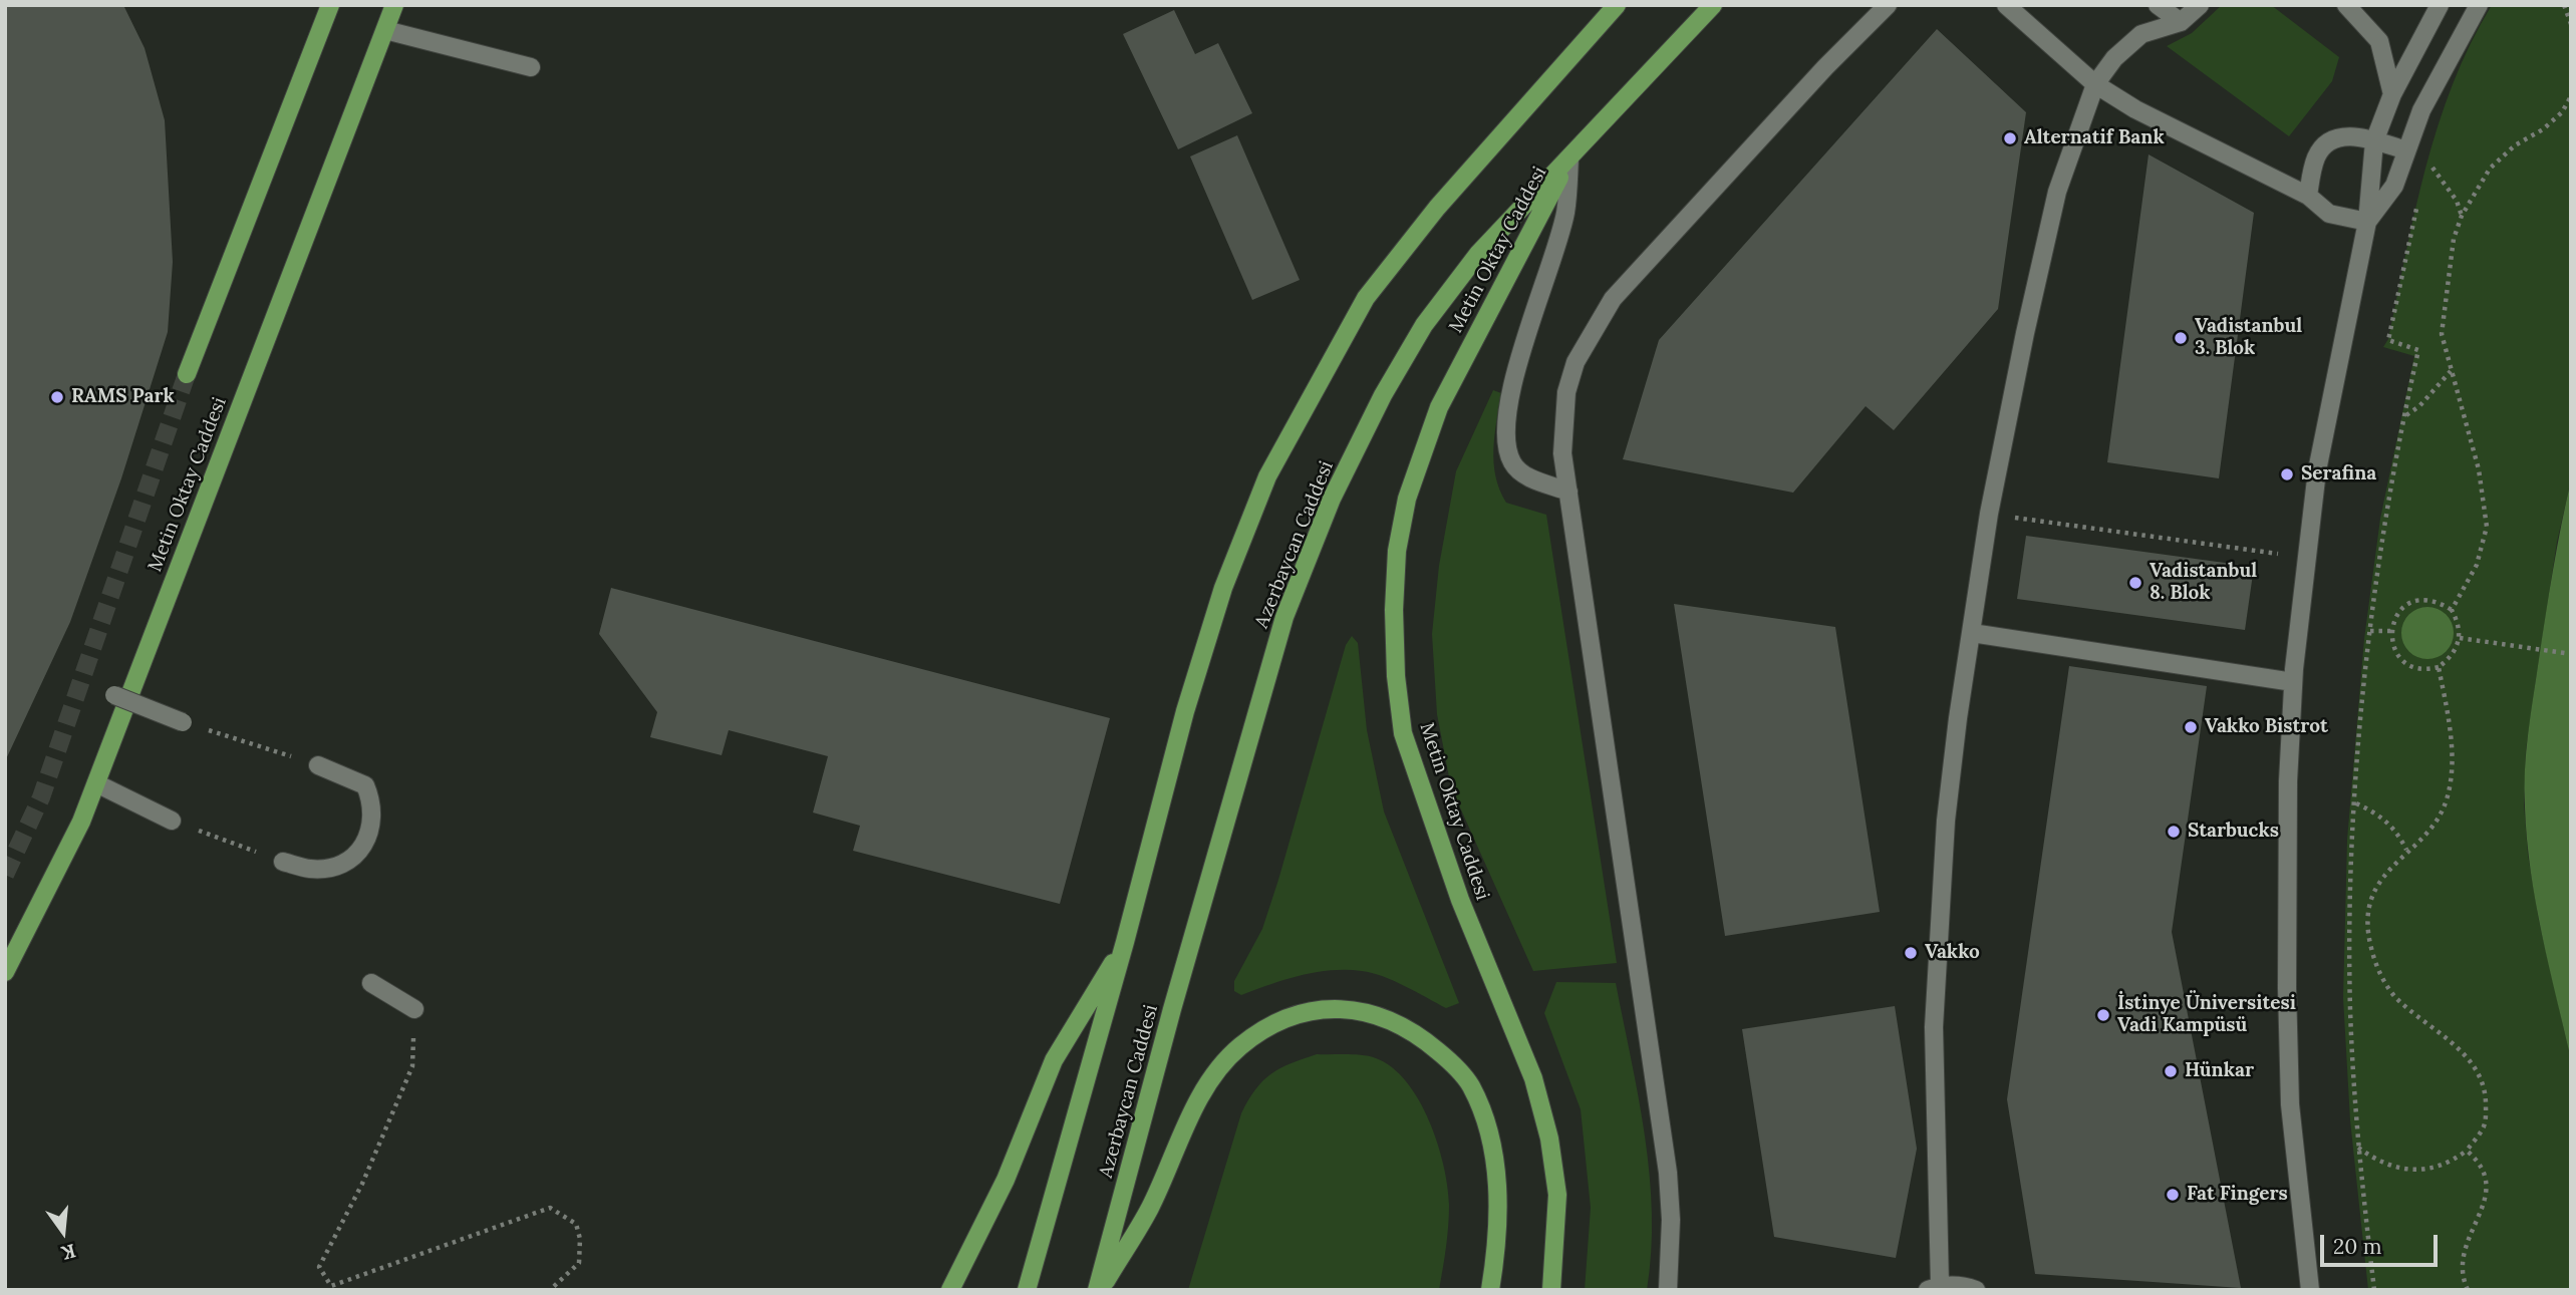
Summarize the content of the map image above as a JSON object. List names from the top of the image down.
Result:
{
  "streets": {
    "main road": ["Metin Oktay Caddesi", "Azerbaycan Caddesi"]
  },
  "crossings": [
    ["Metin Oktay Caddesi", "Azerbaycan Caddesi"]
  ],
  "places": [
    "Alternatif Bank",
    "Vadistanbul 3. Blok",
    "RAMS Park",
    "Serafina",
    "Vadistanbul 8. Blok",
    "Vakko Bistrot",
    "Starbucks",
    "Vakko",
    "İstinye Üniversitesi Vadi Kampüsü",
    "Hünkar",
    "Fat Fingers"
  ],
  "scale_bar": "20 m",
  "north": "bottom"
}
